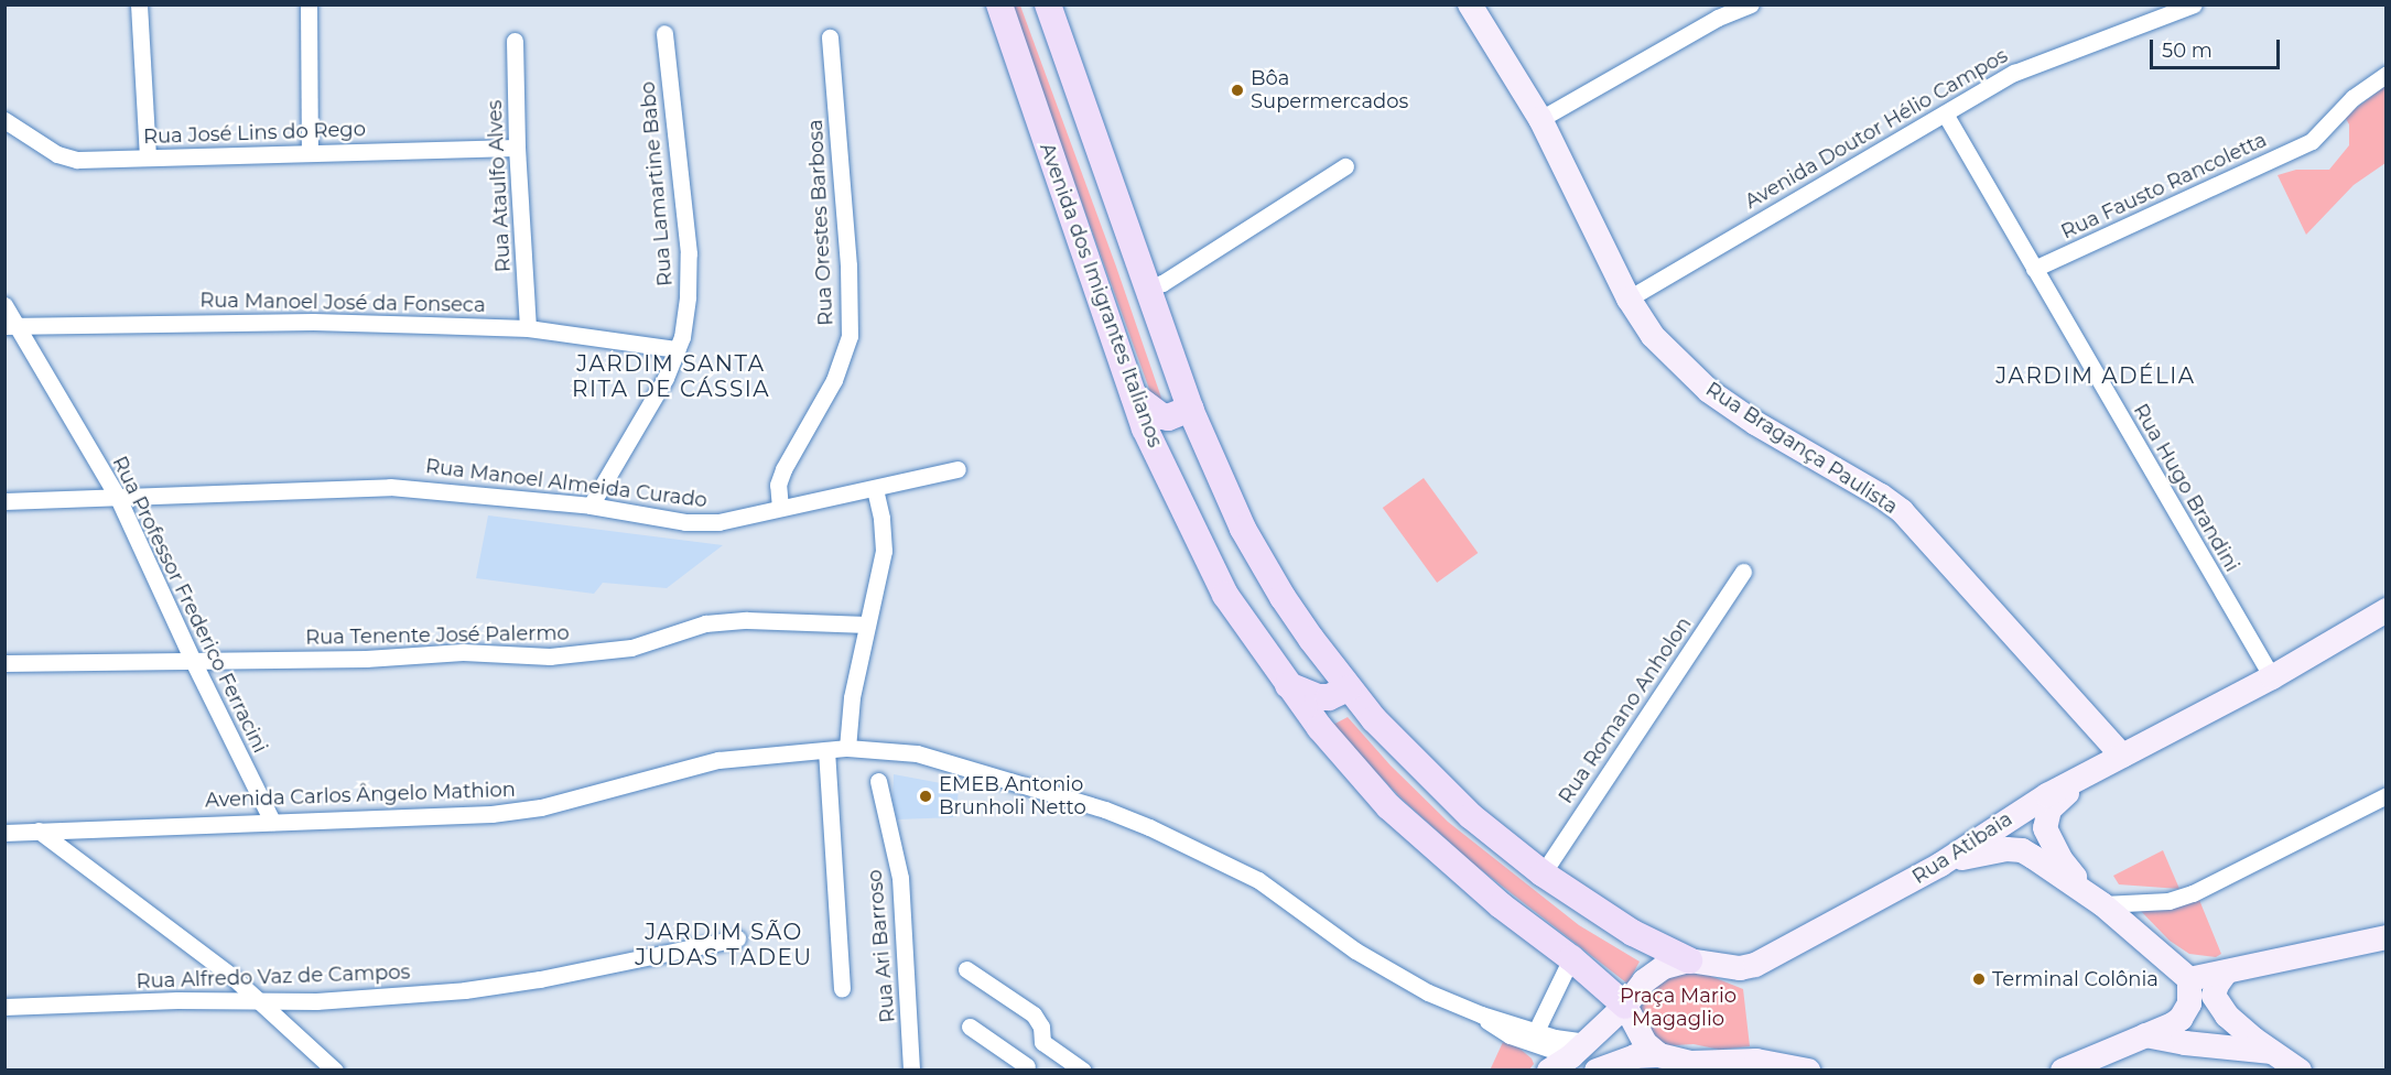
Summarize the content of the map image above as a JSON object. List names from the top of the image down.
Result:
{
  "streets": {
    "main road": ["Avenida dos Imigrantes Italianos", "Rua Bragança Paulista", "Rua Atibaia"],
    "street": [
      "Avenida Doutor Hélio Campos",
      "Rua José Lins do Rego",
      "Rua Lamartine Babo",
      "Rua Ataulfo Alves",
      "Rua Fausto Rancoletta",
      "Rua Orestes Barbosa",
      "Rua Manoel José da Fonseca",
      "Rua Manoel Almeida Curado",
      "Rua Hugo Brandini",
      "Rua Professor Frederico Ferracini",
      "Rua Tenente José Palermo",
      "Rua Romano Anholon",
      "Avenida Carlos Ângelo Mathion",
      "Rua Ari Barroso",
      "Rua Alfredo Vaz de Campos"
    ]
  },
  "crossings": [
    ["Avenida Doutor Hélio Campos", "Rua Bragança Paulista"],
    ["Avenida Doutor Hélio Campos", "Rua Hugo Brandini"],
    ["Rua José Lins do Rego", "Rua Ataulfo Alves"],
    ["Rua Lamartine Babo", "Rua Manoel José da Fonseca"],
    ["Rua Lamartine Babo", "Rua Manoel Almeida Curado"],
    ["Rua Ataulfo Alves", "Rua Manoel José da Fonseca"],
    ["Rua Fausto Rancoletta", "Rua Hugo Brandini"],
    ["Rua Orestes Barbosa", "Rua Manoel Almeida Curado"],
    ["Avenida dos Imigrantes Italianos", "Rua Atibaia"],
    ["Rua Manoel José da Fonseca", "Rua Professor Frederico Ferracini"],
    ["Rua Bragança Paulista", "Rua Atibaia"],
    ["Rua Manoel Almeida Curado", "Rua Professor Frederico Ferracini"],
    ["Rua Hugo Brandini", "Rua Atibaia"],
    ["Rua Professor Frederico Ferracini", "Rua Tenente José Palermo"],
    ["Rua Professor Frederico Ferracini", "Avenida Carlos Ângelo Mathion"],
    ["Avenida Carlos Ângelo Mathion", "Rua Atibaia"]
  ],
  "districts": ["JARDIM SANTA RITA DE CÁSSIA", "JARDIM ADÉLIA", "JARDIM SÃO JUDAS TADEU"],
  "parks": ["Praça Mario Magaglio"],
  "places": ["Bôa Supermercados", "EMEB Antonio Brunholi Netto", "Terminal Colônia"],
  "scale_bar": "50 m"
}
